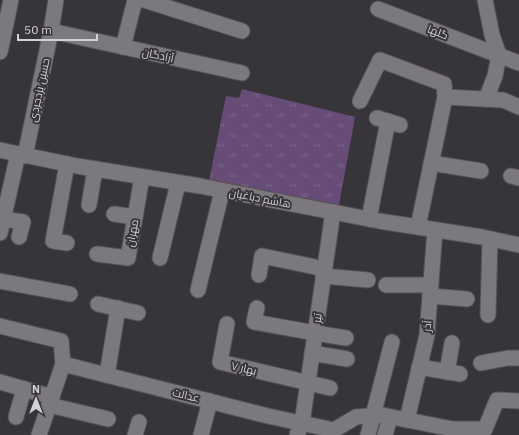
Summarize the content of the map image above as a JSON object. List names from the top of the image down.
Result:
{
  "streets": {
    "street": [
      "گلها",
      "آزادگان",
      "حسین یزدجردی",
      "هاشم دباغیان",
      "مهران",
      "تیر",
      "آذر",
      "بهار ۷",
      "عدالت"
    ]
  },
  "crossings": [
    ["آزادگان", "حسین یزدجردی"],
    ["حسین یزدجردی", "هاشم دباغیان"],
    ["هاشم دباغیان", "مهران"],
    ["هاشم دباغیان", "تیر"],
    ["هاشم دباغیان", "آذر"],
    ["تیر", "بهار ۷"],
    ["تیر", "عدالت"],
    ["آذر", "عدالت"]
  ],
  "scale_bar": "50 m",
  "north": "top"
}
